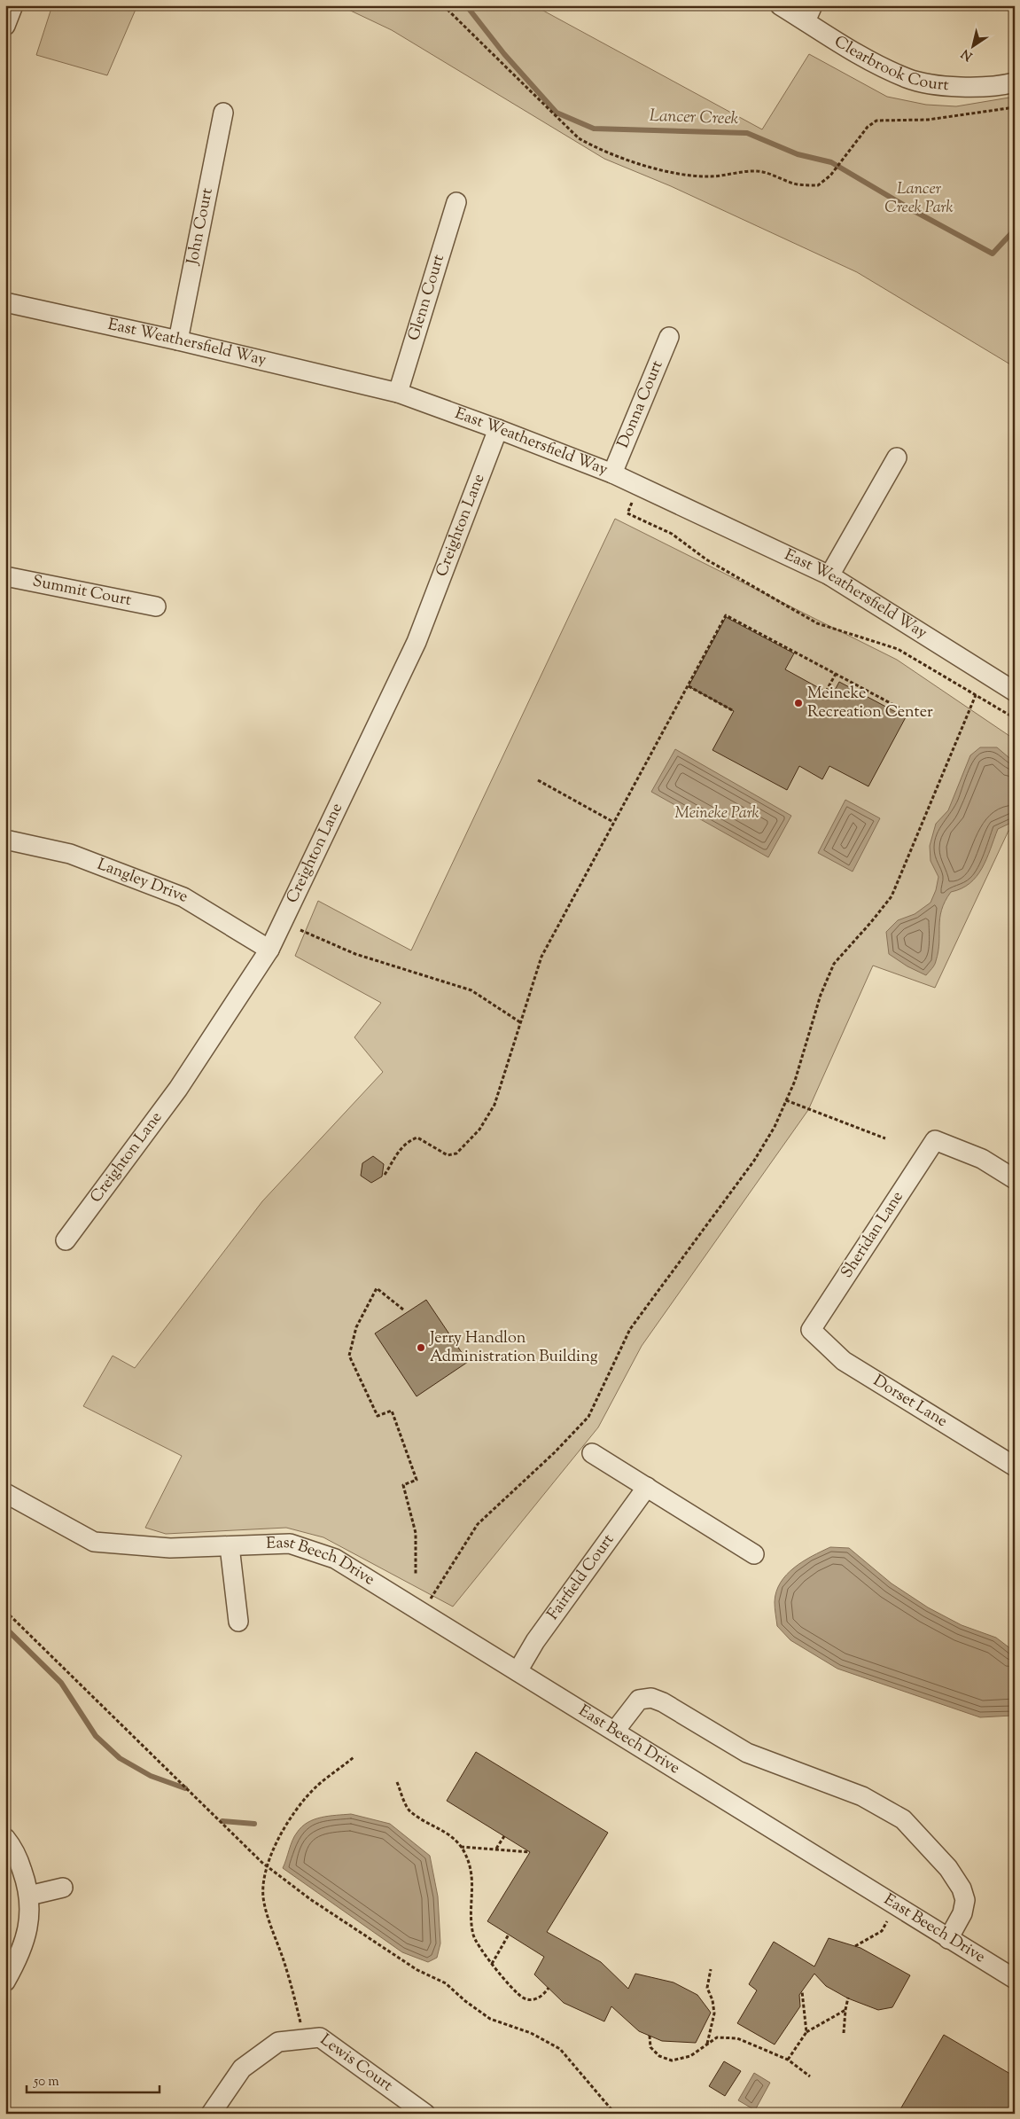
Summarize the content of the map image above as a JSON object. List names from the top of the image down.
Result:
{
  "streets": {
    "street": [
      "Clearbrook Court",
      "John Court",
      "Glenn Court",
      "East Weathersfield Way",
      "Donna Court",
      "Creighton Lane",
      "Summit Court",
      "Langley Drive",
      "Sheridan Lane",
      "Dorset Lane",
      "East Beech Drive",
      "Fairfield Court",
      "Lewis Court"
    ]
  },
  "crossings": [
    ["John Court", "East Weathersfield Way"],
    ["Glenn Court", "East Weathersfield Way"],
    ["East Weathersfield Way", "Donna Court"],
    ["East Weathersfield Way", "Creighton Lane"],
    ["Creighton Lane", "Langley Drive"],
    ["Sheridan Lane", "Dorset Lane"],
    ["East Beech Drive", "Fairfield Court"]
  ],
  "water": ["Lancer Creek"],
  "parks": ["Lancer Creek Park", "Meineke Park"],
  "places": ["Meineke Recreation Center", "Jerry Handlon Administration Building"],
  "scale_bar": "50 m",
  "north": "bottom left"
}
